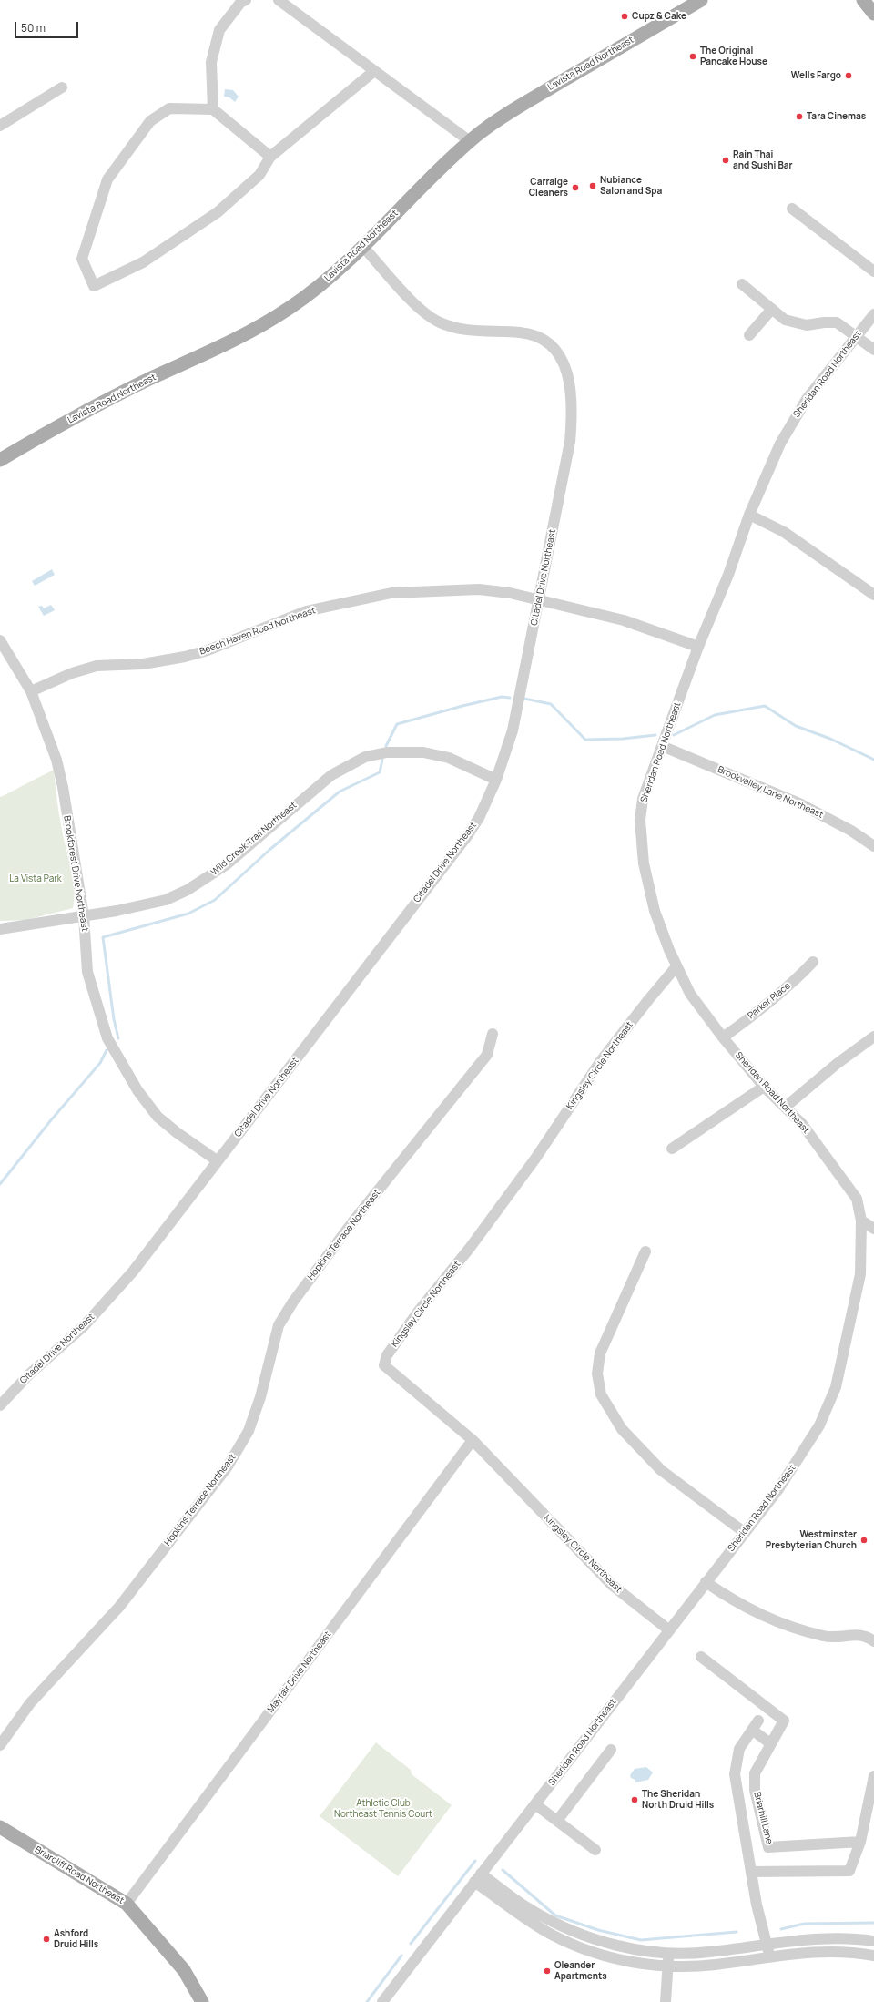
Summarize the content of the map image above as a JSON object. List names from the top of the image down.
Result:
{
  "streets": {
    "main road": ["Lavista Road Northeast", "Briarcliff Road Northeast"],
    "street": [
      "Sheridan Road Northeast",
      "Citadel Drive Northeast",
      "Beech Haven Road Northeast",
      "Brookvalley Lane Northeast",
      "Wild Creek Trail Northeast",
      "Brookforest Drive Northeast",
      "Parker Place",
      "Kingsley Circle Northeast",
      "Hopkins Terrace Northeast",
      "Mayfair Drive Northeast",
      "Briarhill Lane"
    ]
  },
  "crossings": [
    ["Lavista Road Northeast", "Citadel Drive Northeast"],
    ["Sheridan Road Northeast", "Beech Haven Road Northeast"],
    ["Sheridan Road Northeast", "Brookvalley Lane Northeast"],
    ["Sheridan Road Northeast", "Parker Place"],
    ["Sheridan Road Northeast", "Kingsley Circle Northeast"],
    ["Citadel Drive Northeast", "Beech Haven Road Northeast"],
    ["Citadel Drive Northeast", "Wild Creek Trail Northeast"],
    ["Citadel Drive Northeast", "Brookforest Drive Northeast"],
    ["Beech Haven Road Northeast", "Brookforest Drive Northeast"],
    ["Wild Creek Trail Northeast", "Brookforest Drive Northeast"],
    ["Kingsley Circle Northeast", "Mayfair Drive Northeast"],
    ["Mayfair Drive Northeast", "Briarcliff Road Northeast"]
  ],
  "parks": ["La Vista Park", "Athletic Club Northeast Tennis Court"],
  "places": [
    "Cupz & Cake",
    "The Original Pancake House",
    "Wells Fargo",
    "Tara Cinemas",
    "Rain Thai and Sushi Bar",
    "Nubiance Salon and Spa",
    "Carraige Cleaners",
    "Westminster Presbyterian Church",
    "The Sheridan North Druid Hills",
    "Ashford Druid Hills",
    "Oleander Apartments"
  ],
  "scale_bar": "50 m"
}
